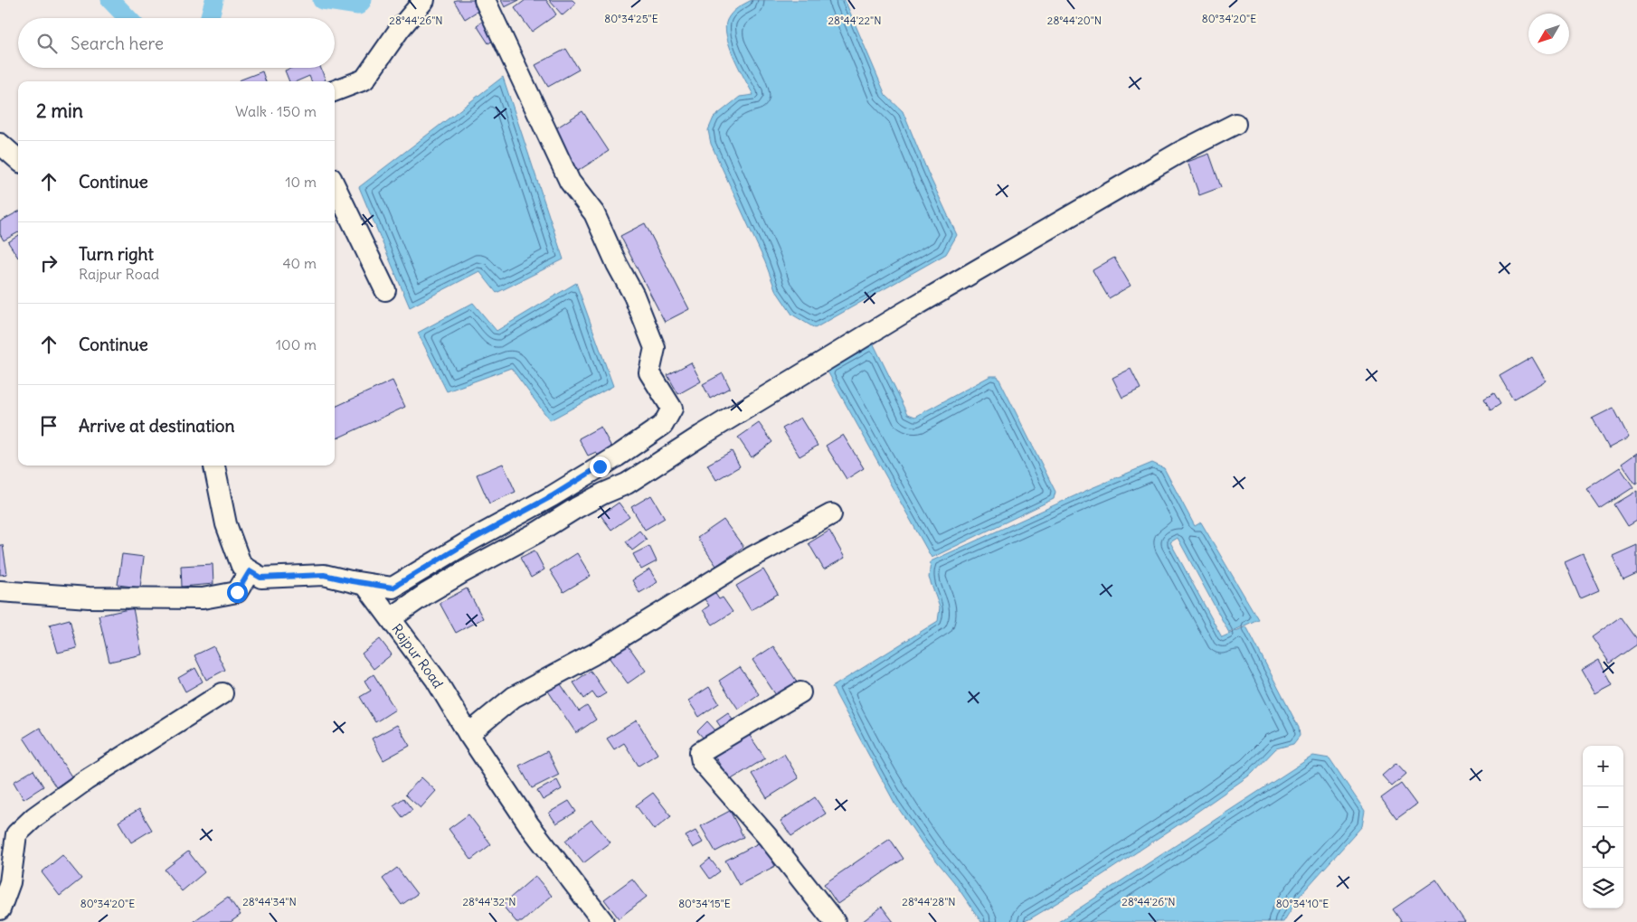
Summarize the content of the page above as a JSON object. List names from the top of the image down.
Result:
{
  "streets": {
    "street": ["Rajpur Road"]
  },
  "north": "bottom left",
  "page": {
    "search": "Search here",
    "heading": ["2 min", "Walk · 150 m"],
    "list": [
      ["Continue", "10 m"],
      ["Turn right", "Rajpur Road", "40 m"],
      ["Continue", "100 m"],
      "Arrive at destination"
    ],
    "map_buttons": ["+", "−"]
  },
  "coordinates": [
    "80°34'25\"E",
    "80°34'20\"E",
    "28°44'26\"N",
    "28°44'22\"N",
    "28°44'20\"N",
    "28°44'34\"N",
    "28°44'32\"N",
    "28°44'28\"N",
    "80°34'15\"E",
    "80°34'10\"E"
  ]
}
